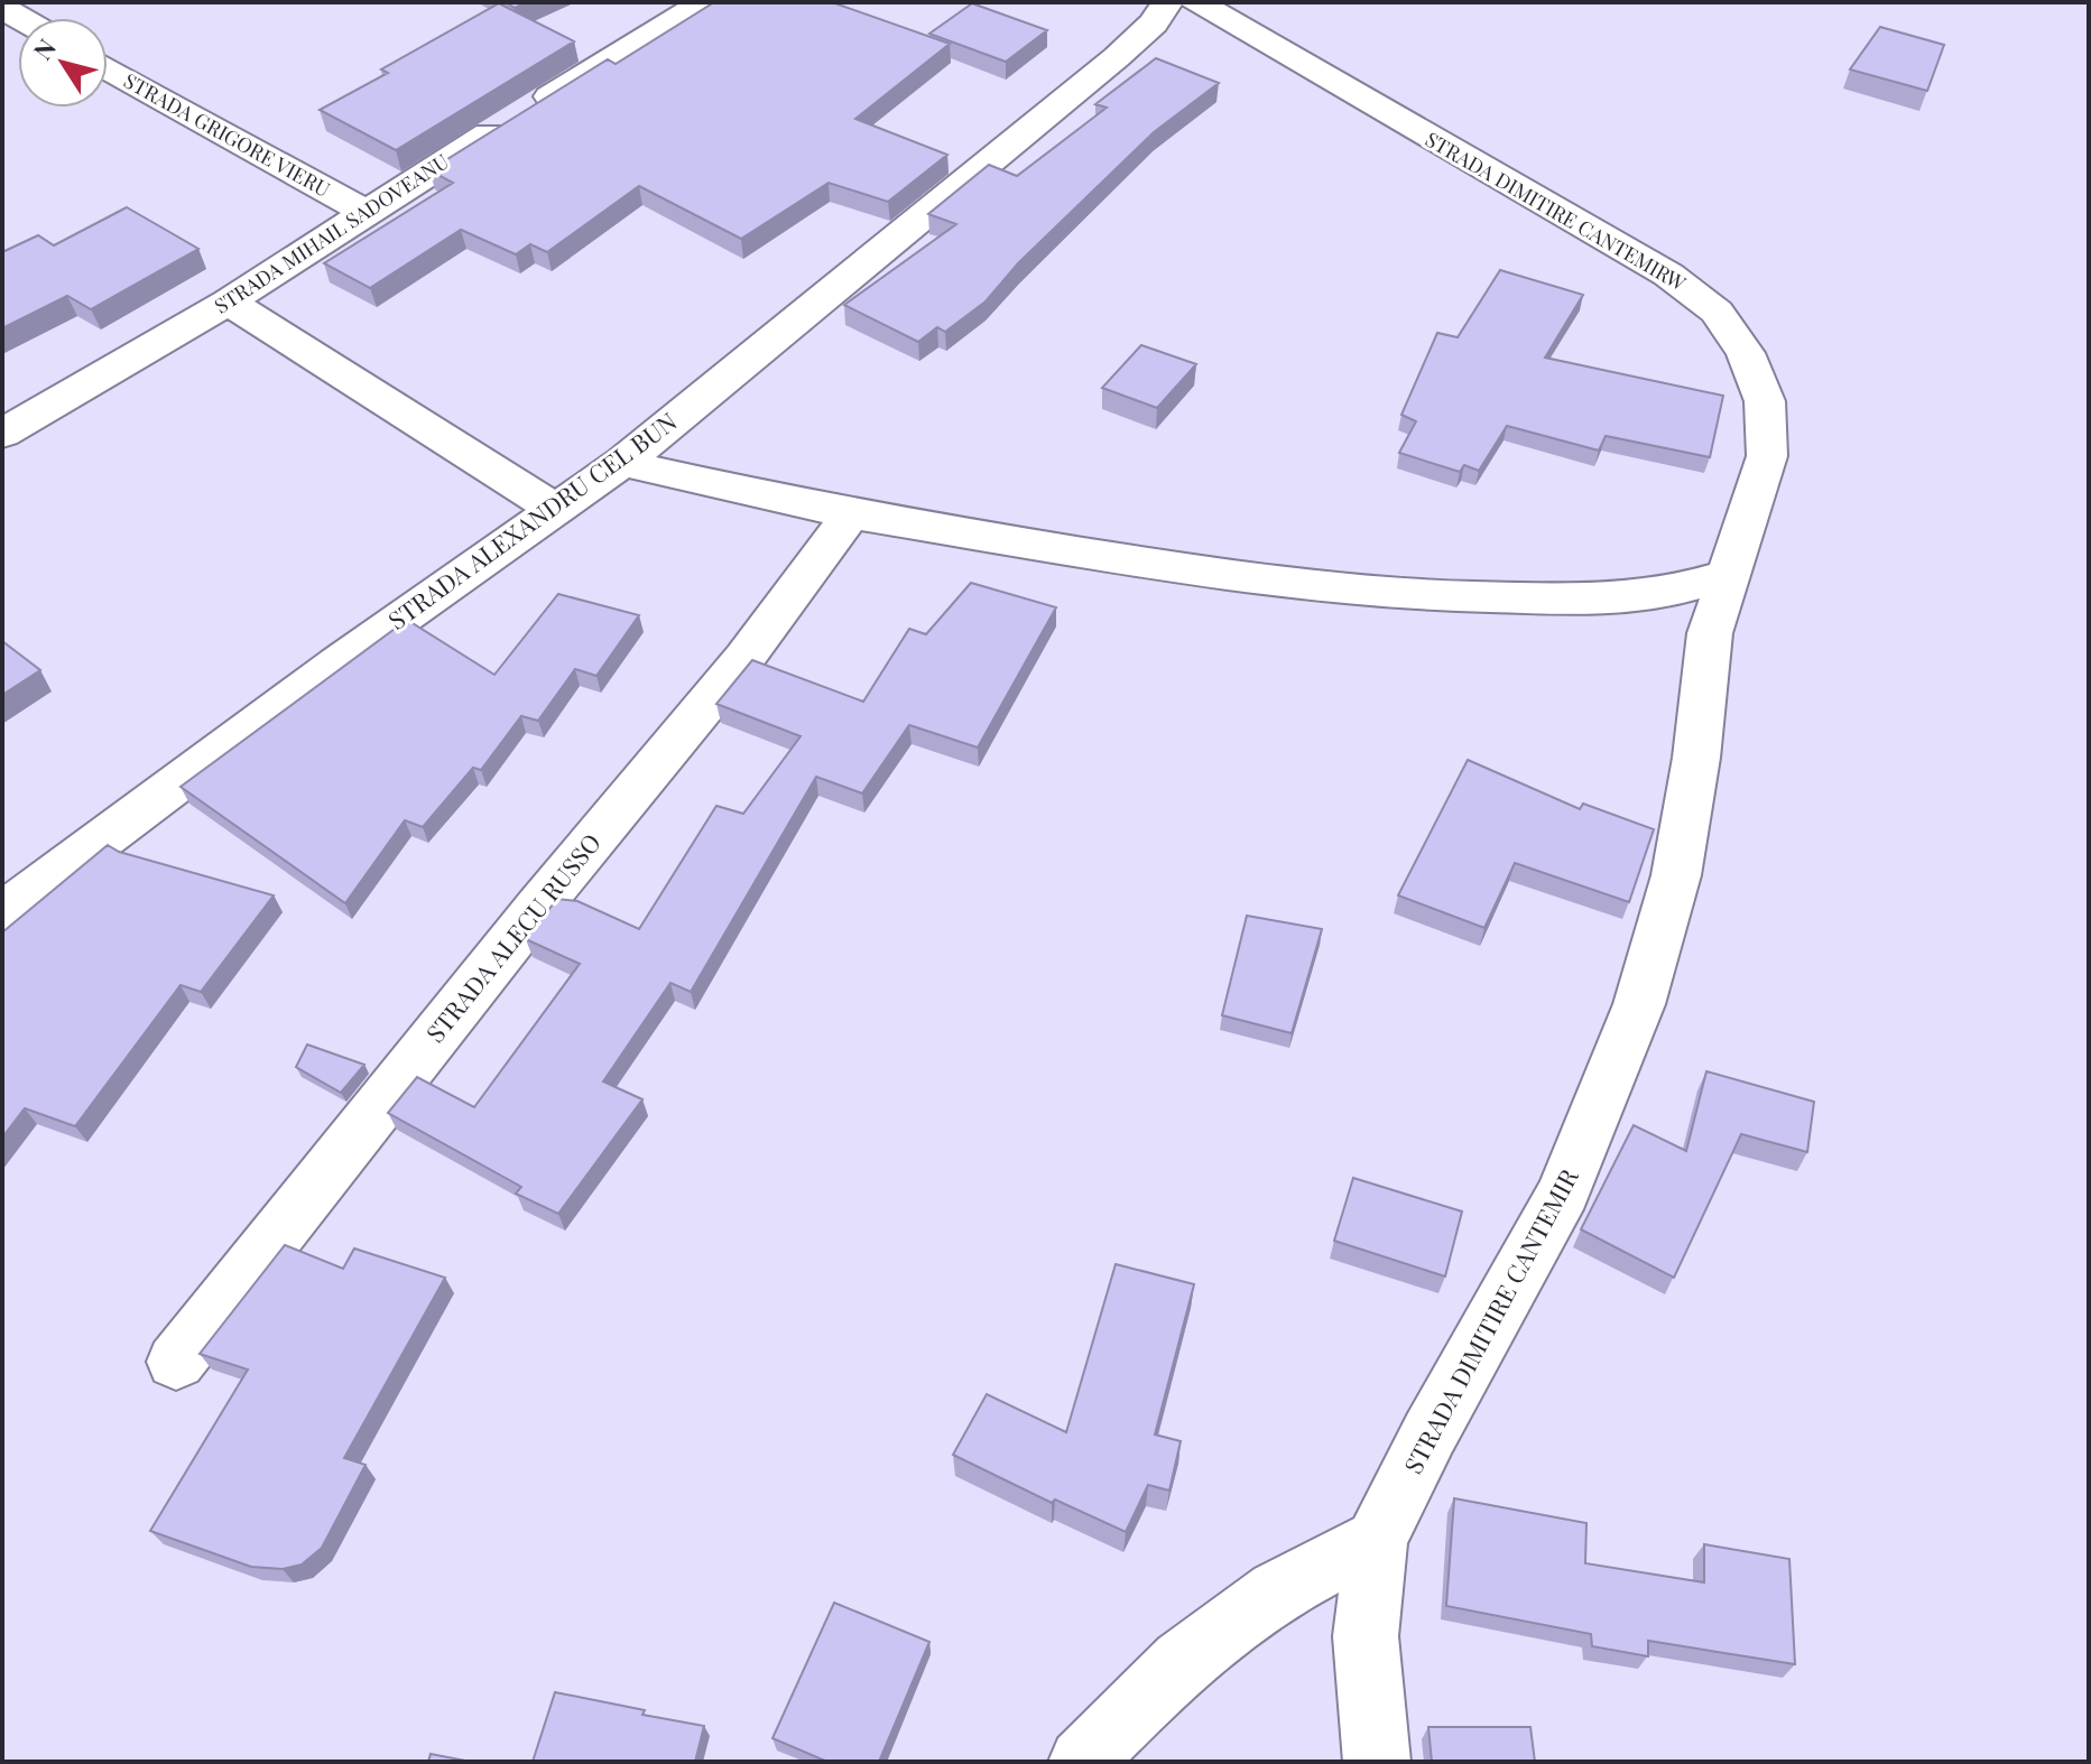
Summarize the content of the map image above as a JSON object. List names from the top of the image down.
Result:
{
  "streets": {
    "street": [
      "STRADA GRIGORE VIERU",
      "STRADA DIMITIRE CANTEMIRW",
      "STRADA MIHAIL SADOVEANU",
      "STRADA ALEXANDRU CEL BUN",
      "STRADA ALECU RUSSO",
      "STRADA DIMITIRE CANTEMIR"
    ]
  },
  "crossings": [
    ["STRADA GRIGORE VIERU", "STRADA MIHAIL SADOVEANU"],
    ["STRADA DIMITIRE CANTEMIRW", "STRADA DIMITIRE CANTEMIR"]
  ],
  "north": "top left"
}
